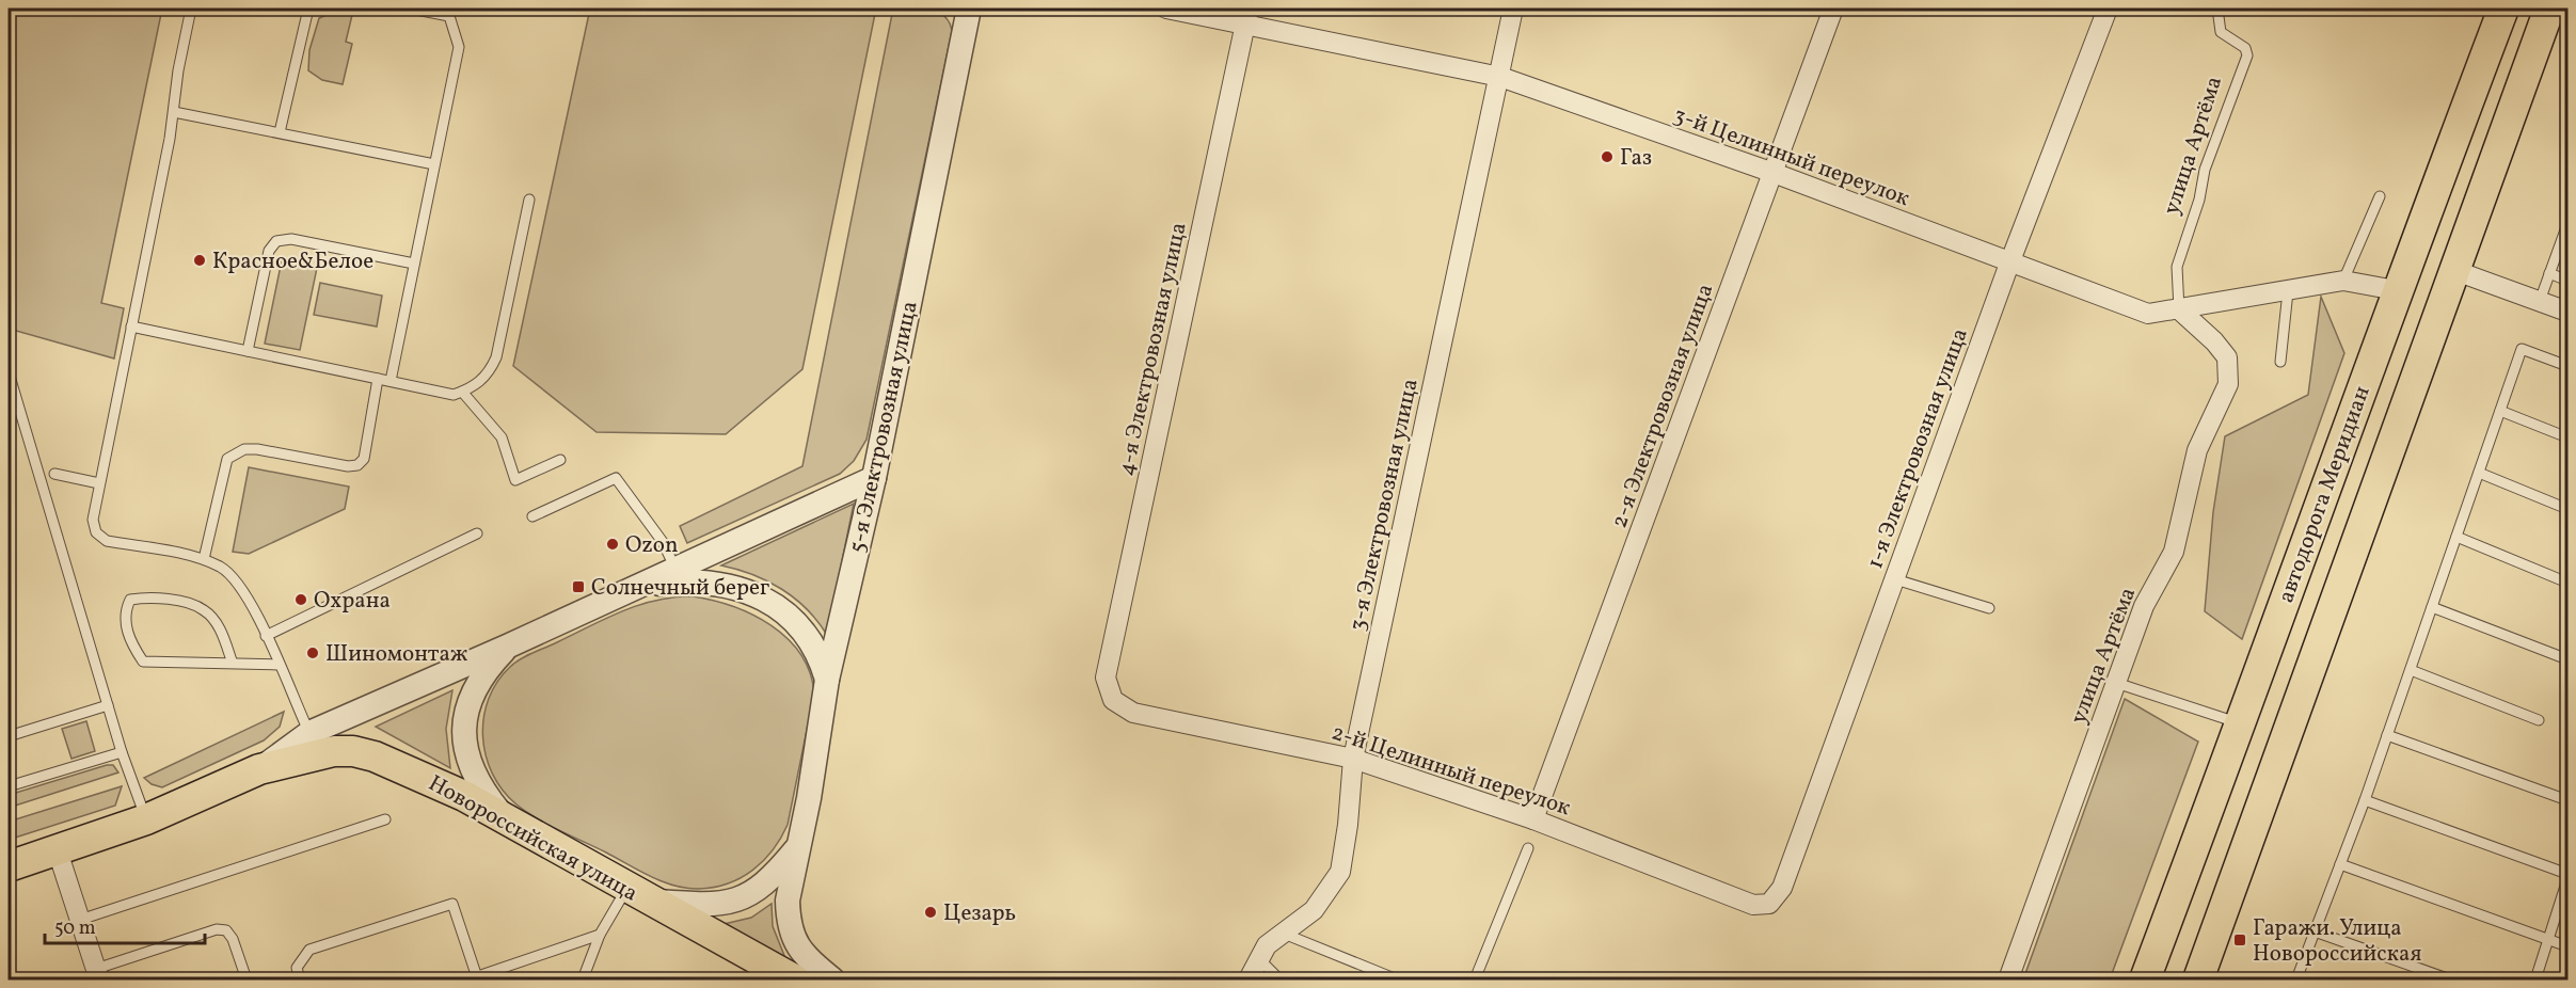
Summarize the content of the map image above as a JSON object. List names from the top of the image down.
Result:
{
  "streets": {
    "main road": ["автодорога Меридиан", "Новороссийская улица"],
    "street": [
      "улица Артёма",
      "3-й Целинный переулок",
      "4-я Электровозная улица",
      "2-я Электровозная улица",
      "5-я Электровозная улица",
      "1-я Электровозная улица",
      "3-я Электровозная улица",
      "2-й Целинный переулок"
    ]
  },
  "crossings": [
    ["улица Артёма", "3-й Целинный переулок"],
    ["3-й Целинный переулок", "4-я Электровозная улица"],
    ["3-й Целинный переулок", "2-я Электровозная улица"],
    ["3-й Целинный переулок", "1-я Электровозная улица"],
    ["3-й Целинный переулок", "автодорога Меридиан"],
    ["3-й Целинный переулок", "3-я Электровозная улица"],
    ["4-я Электровозная улица", "2-й Целинный переулок"],
    ["2-я Электровозная улица", "2-й Целинный переулок"],
    ["5-я Электровозная улица", "Новороссийская улица"],
    ["1-я Электровозная улица", "2-й Целинный переулок"],
    ["3-я Электровозная улица", "2-й Целинный переулок"]
  ],
  "places": {
    "other": [
      "Газ",
      "Красное&Белое",
      "Ozon",
      "Охрана",
      "Шиномонтаж",
      "Цезарь"
    ],
    "transit": ["Солнечный берег", "Гаражи. Улица Новороссийская"]
  },
  "scale_bar": "50 m"
}
